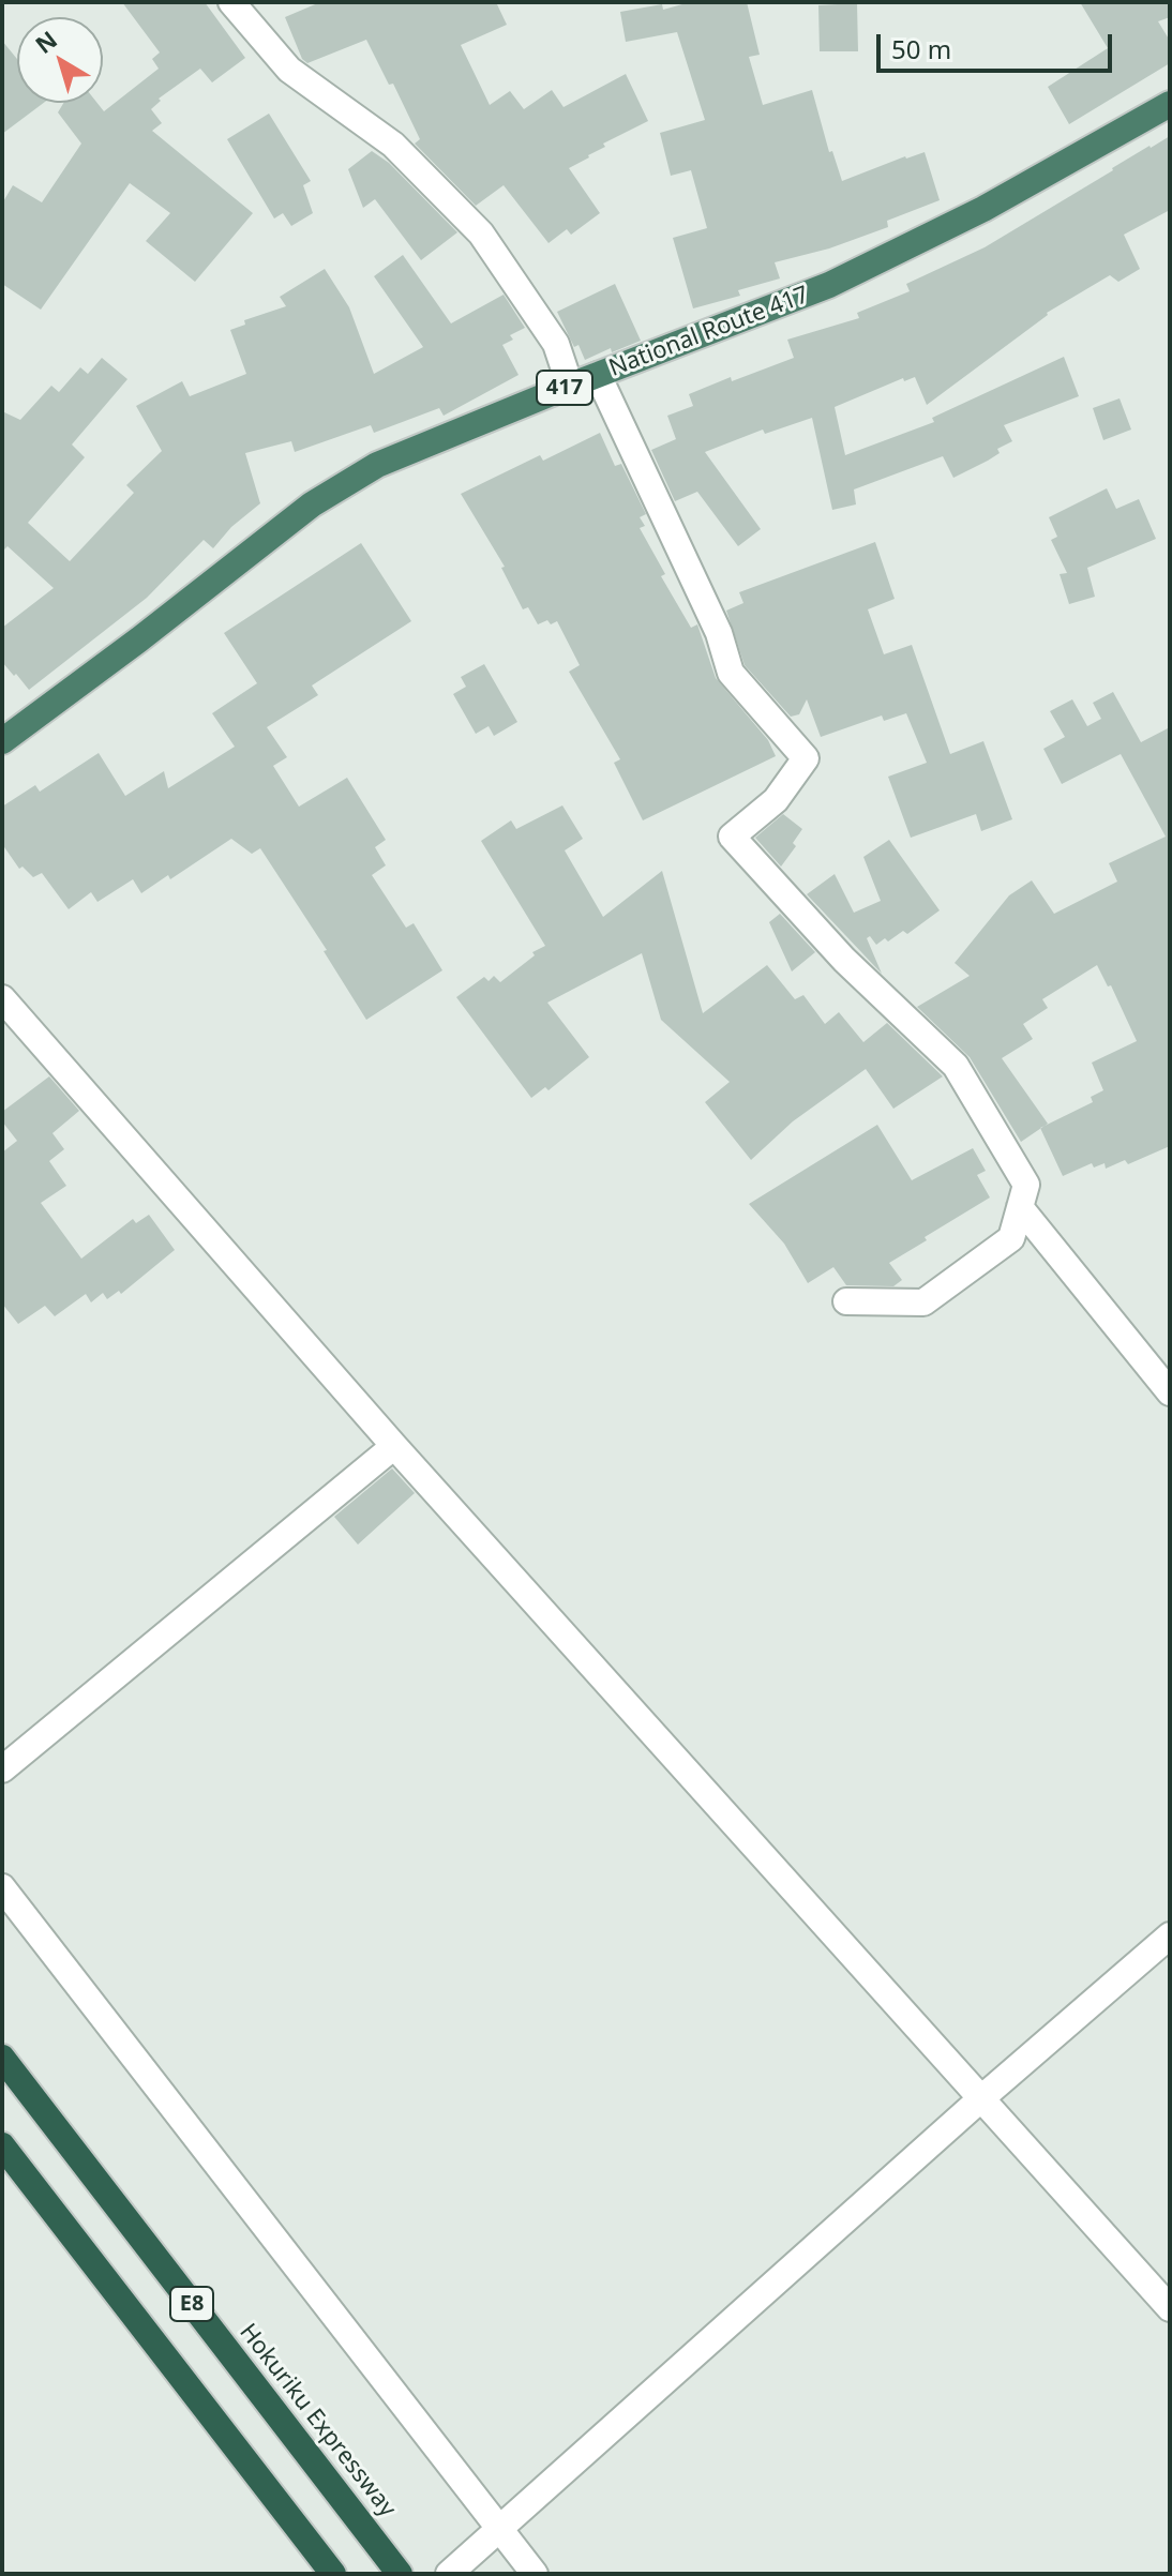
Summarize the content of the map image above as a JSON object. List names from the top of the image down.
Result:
{
  "streets": {
    "highway": [
      "National Route 417",
      "417",
      "E8",
      "Hokuriku Expressway"
    ]
  },
  "scale_bar": "50 m",
  "north": "top left"
}
